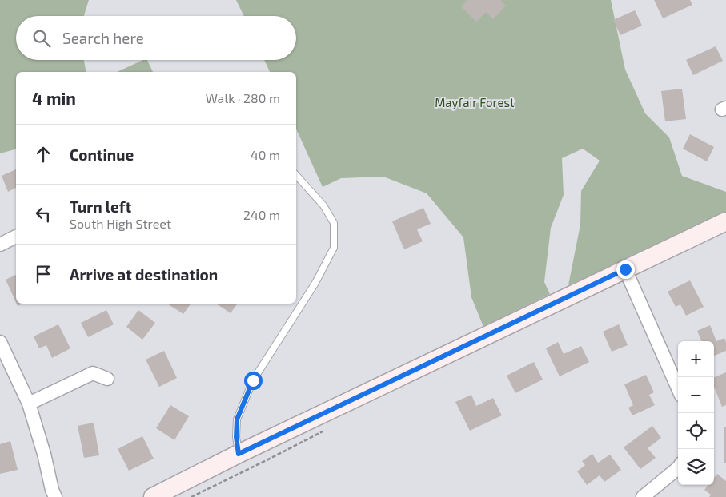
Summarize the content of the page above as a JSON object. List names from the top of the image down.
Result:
{
  "parks": ["Mayfair Forest"],
  "page": {
    "search": "Search here",
    "heading": ["4 min", "Walk · 280 m"],
    "list": [
      ["Continue", "40 m"],
      ["Turn left", "South High Street", "240 m"],
      "Arrive at destination"
    ],
    "map_buttons": ["+", "−"]
  }
}
